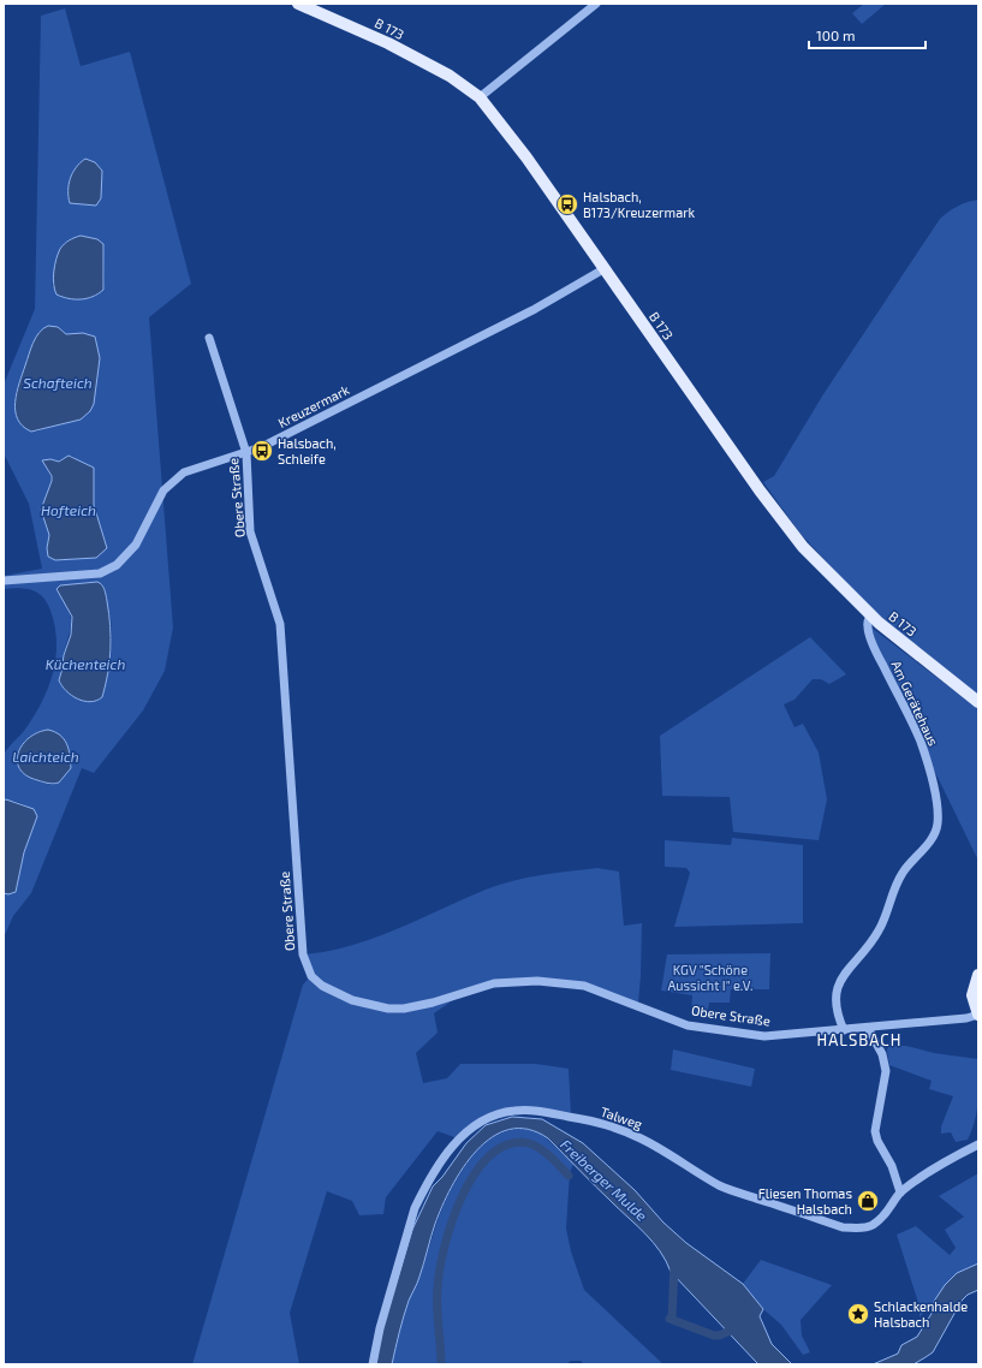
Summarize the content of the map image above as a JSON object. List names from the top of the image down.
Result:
{
  "streets": {
    "main road": ["B 173"],
    "street": [
      "Kreuzermark",
      "Obere Straße",
      "Am Gerätehaus",
      "Talweg"
    ]
  },
  "crossings": [
    ["B 173", "Kreuzermark"],
    ["B 173", "Am Gerätehaus"],
    ["Kreuzermark", "Obere Straße"],
    ["Obere Straße", "Am Gerätehaus"]
  ],
  "districts": ["HALSBACH"],
  "water": [
    "Schafteich",
    "Hofteich",
    "Küchenteich",
    "Laichteich",
    "Freiberger Mulde"
  ],
  "parks": ["KGV \"Schöne Aussicht I\" e.V."],
  "places": {
    "bus stop": ["Halsbach, B173/Kreuzermark", "Halsbach, Schleife"],
    "shop": ["Fliesen Thomas Halsbach"],
    "place": ["Schlackenhalde Halsbach"]
  },
  "scale_bar": "100 m"
}
